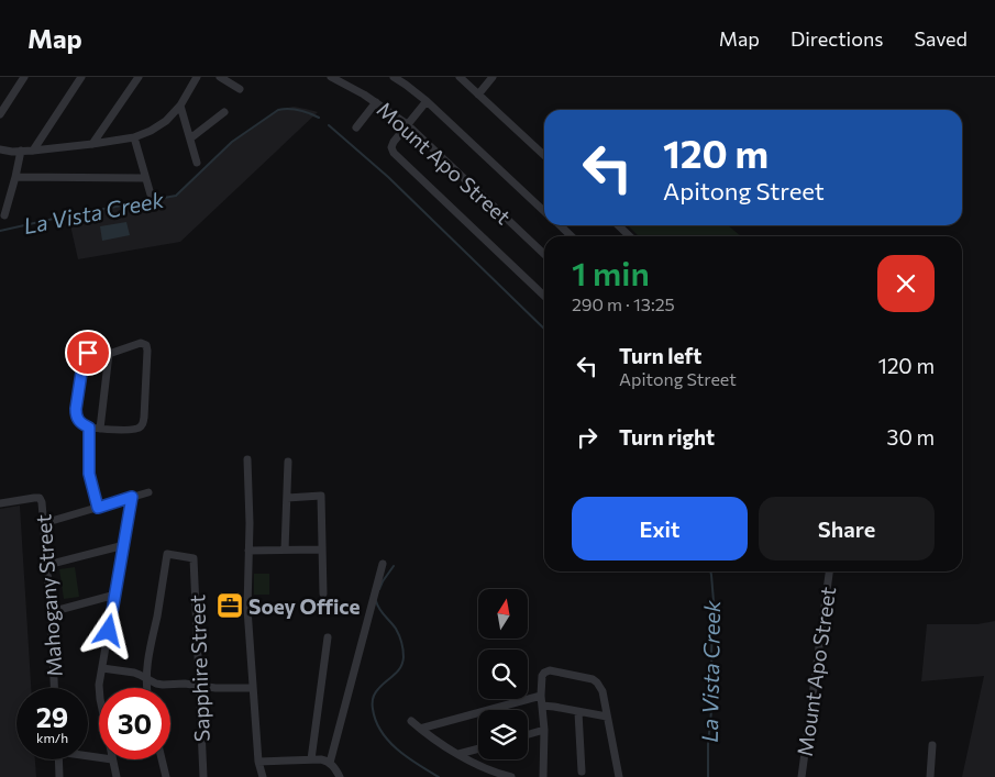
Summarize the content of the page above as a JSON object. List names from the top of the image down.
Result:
{
  "streets": {
    "street": ["Mount Apo Street", "Mahogany Street", "Sapphire Street"]
  },
  "water": ["La Vista Creek"],
  "places": {
    "office": ["Soey Office"]
  },
  "north": "top",
  "page": {
    "header": "Map",
    "nav": ["Map", "Directions", "Saved"],
    "turn": ["120 m", "Apitong Street"],
    "heading": ["1 min", "290 m · 13:25"],
    "list": [
      {
        "name": "Turn left",
        "note": "Apitong Street",
        "value": "120 m"
      },
      {
        "name": "Turn right",
        "value": "30 m"
      }
    ],
    "buttons": ["Exit", "Share"],
    "speed": "29 km/h",
    "limit": "30"
  }
}
